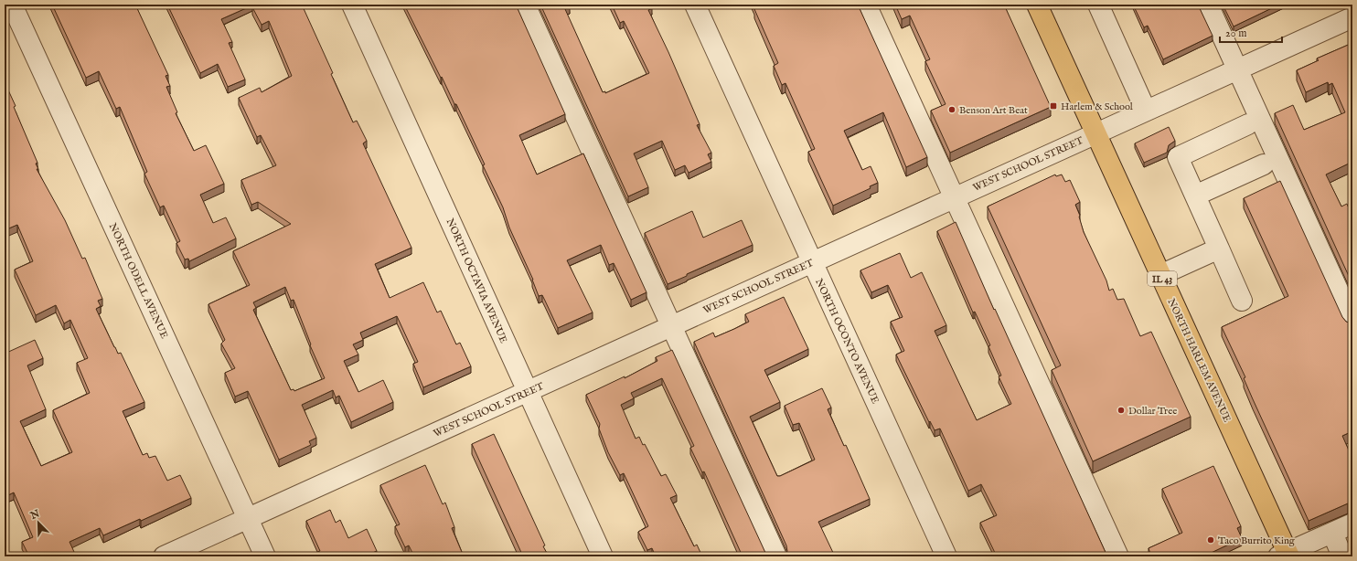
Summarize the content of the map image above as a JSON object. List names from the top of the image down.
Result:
{
  "streets": {
    "main road": ["IL 43", "NORTH HARLEM AVENUE"],
    "street": [
      "WEST SCHOOL STREET",
      "NORTH ODELL AVENUE",
      "NORTH OCTAVIA AVENUE",
      "NORTH OCONTO AVENUE"
    ]
  },
  "crossings": [
    ["WEST SCHOOL STREET", "NORTH ODELL AVENUE"],
    ["WEST SCHOOL STREET", "NORTH OCTAVIA AVENUE"],
    ["WEST SCHOOL STREET", "NORTH OCONTO AVENUE"],
    ["WEST SCHOOL STREET", "NORTH HARLEM AVENUE"]
  ],
  "places": {
    "transit": ["Harlem & School"],
    "other": ["Benson Art Beat", "Dollar Tree", "Taco Burrito King"]
  },
  "scale_bar": "20 m",
  "north": "top left"
}
